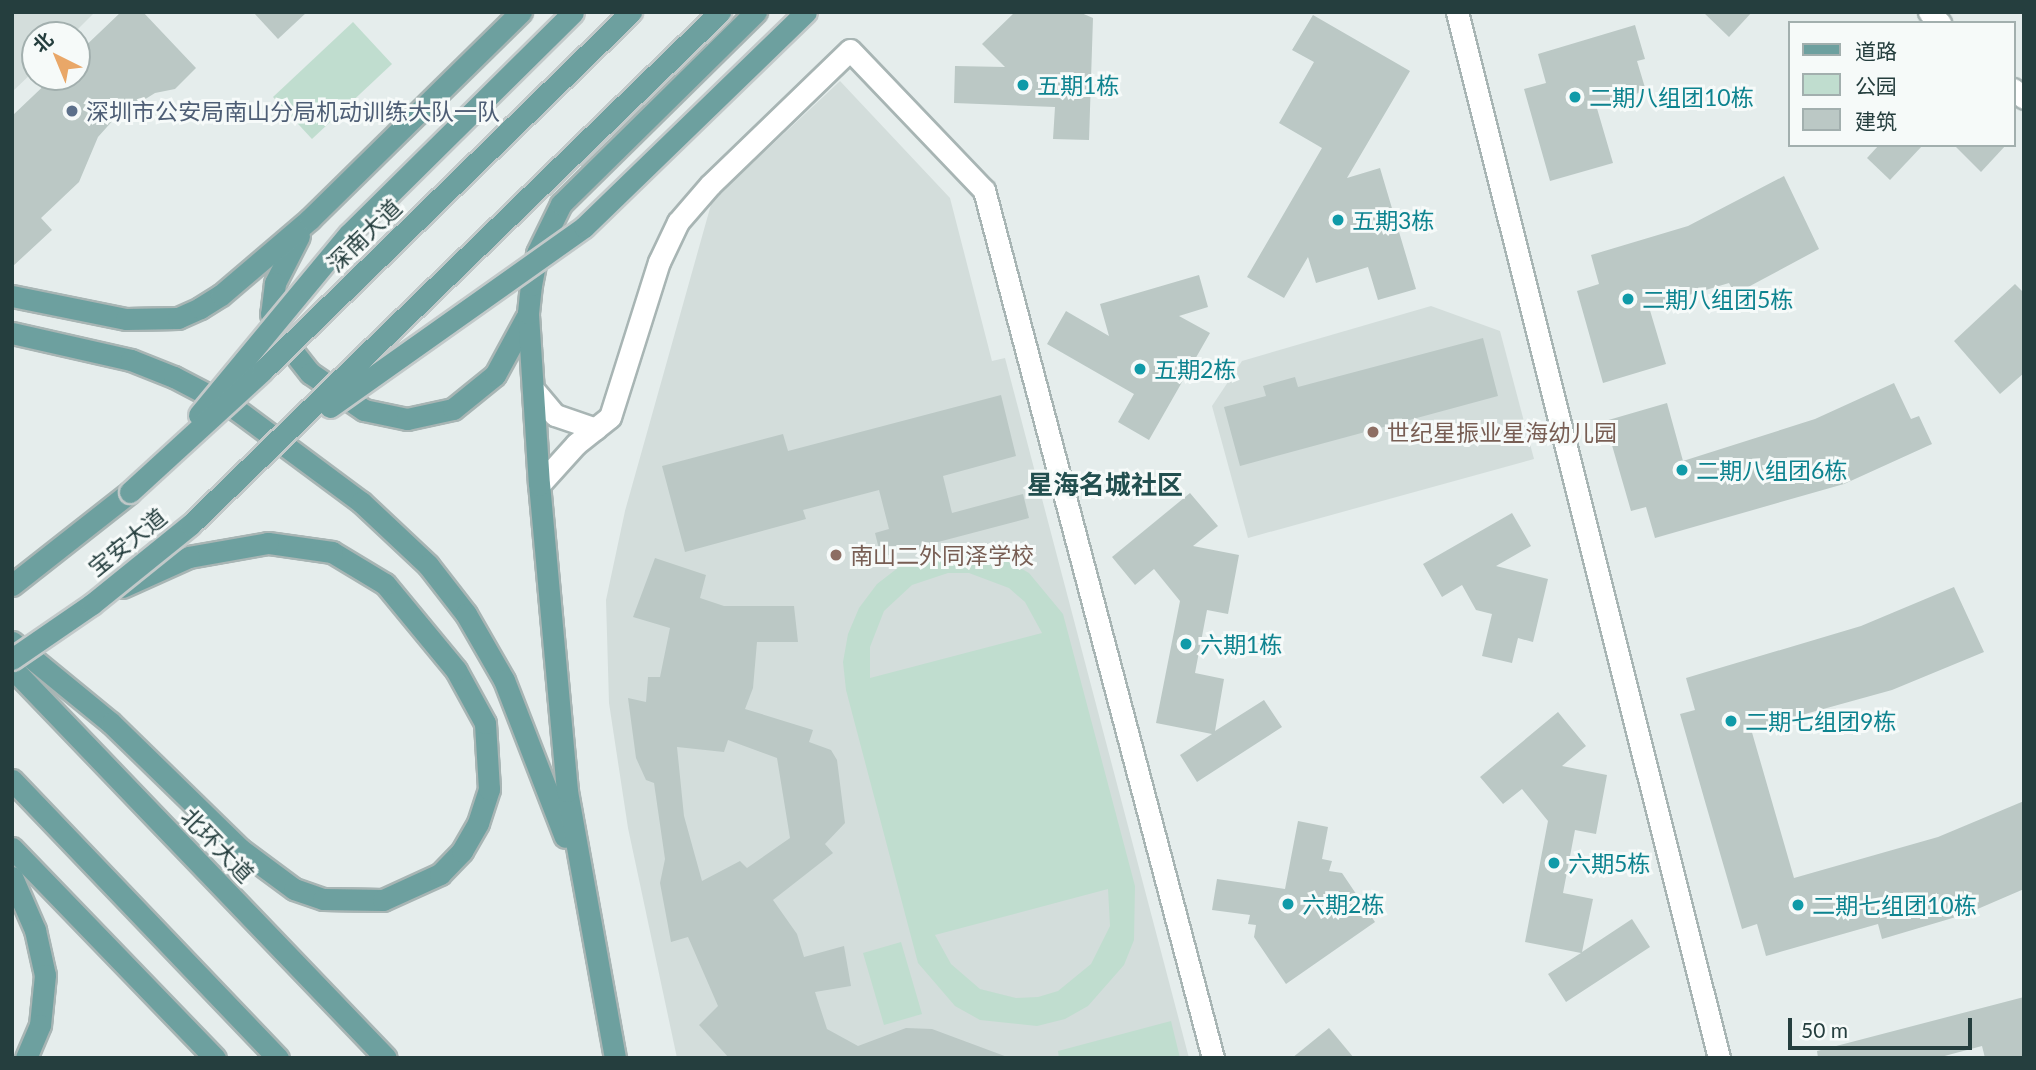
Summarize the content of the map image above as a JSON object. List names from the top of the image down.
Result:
{
  "streets": {
    "main road": ["深南大道", "宝安大道", "北环大道"]
  },
  "crossings": [
    ["深南大道", "宝安大道"]
  ],
  "districts": ["星海名城社区"],
  "places": [
    "五期1栋",
    "二期八组团10栋",
    "深圳市公安局南山分局机动训练大队一队",
    "五期3栋",
    "二期八组团5栋",
    "五期2栋",
    "世纪星振业星海幼儿园",
    "二期八组团6栋",
    "南山二外同泽学校",
    "六期1栋",
    "二期七组团9栋",
    "六期5栋",
    "六期2栋",
    "二期七组团10栋"
  ],
  "legend": ["道路", "公园", "建筑"],
  "scale_bar": "50 m",
  "north": "top left"
}
